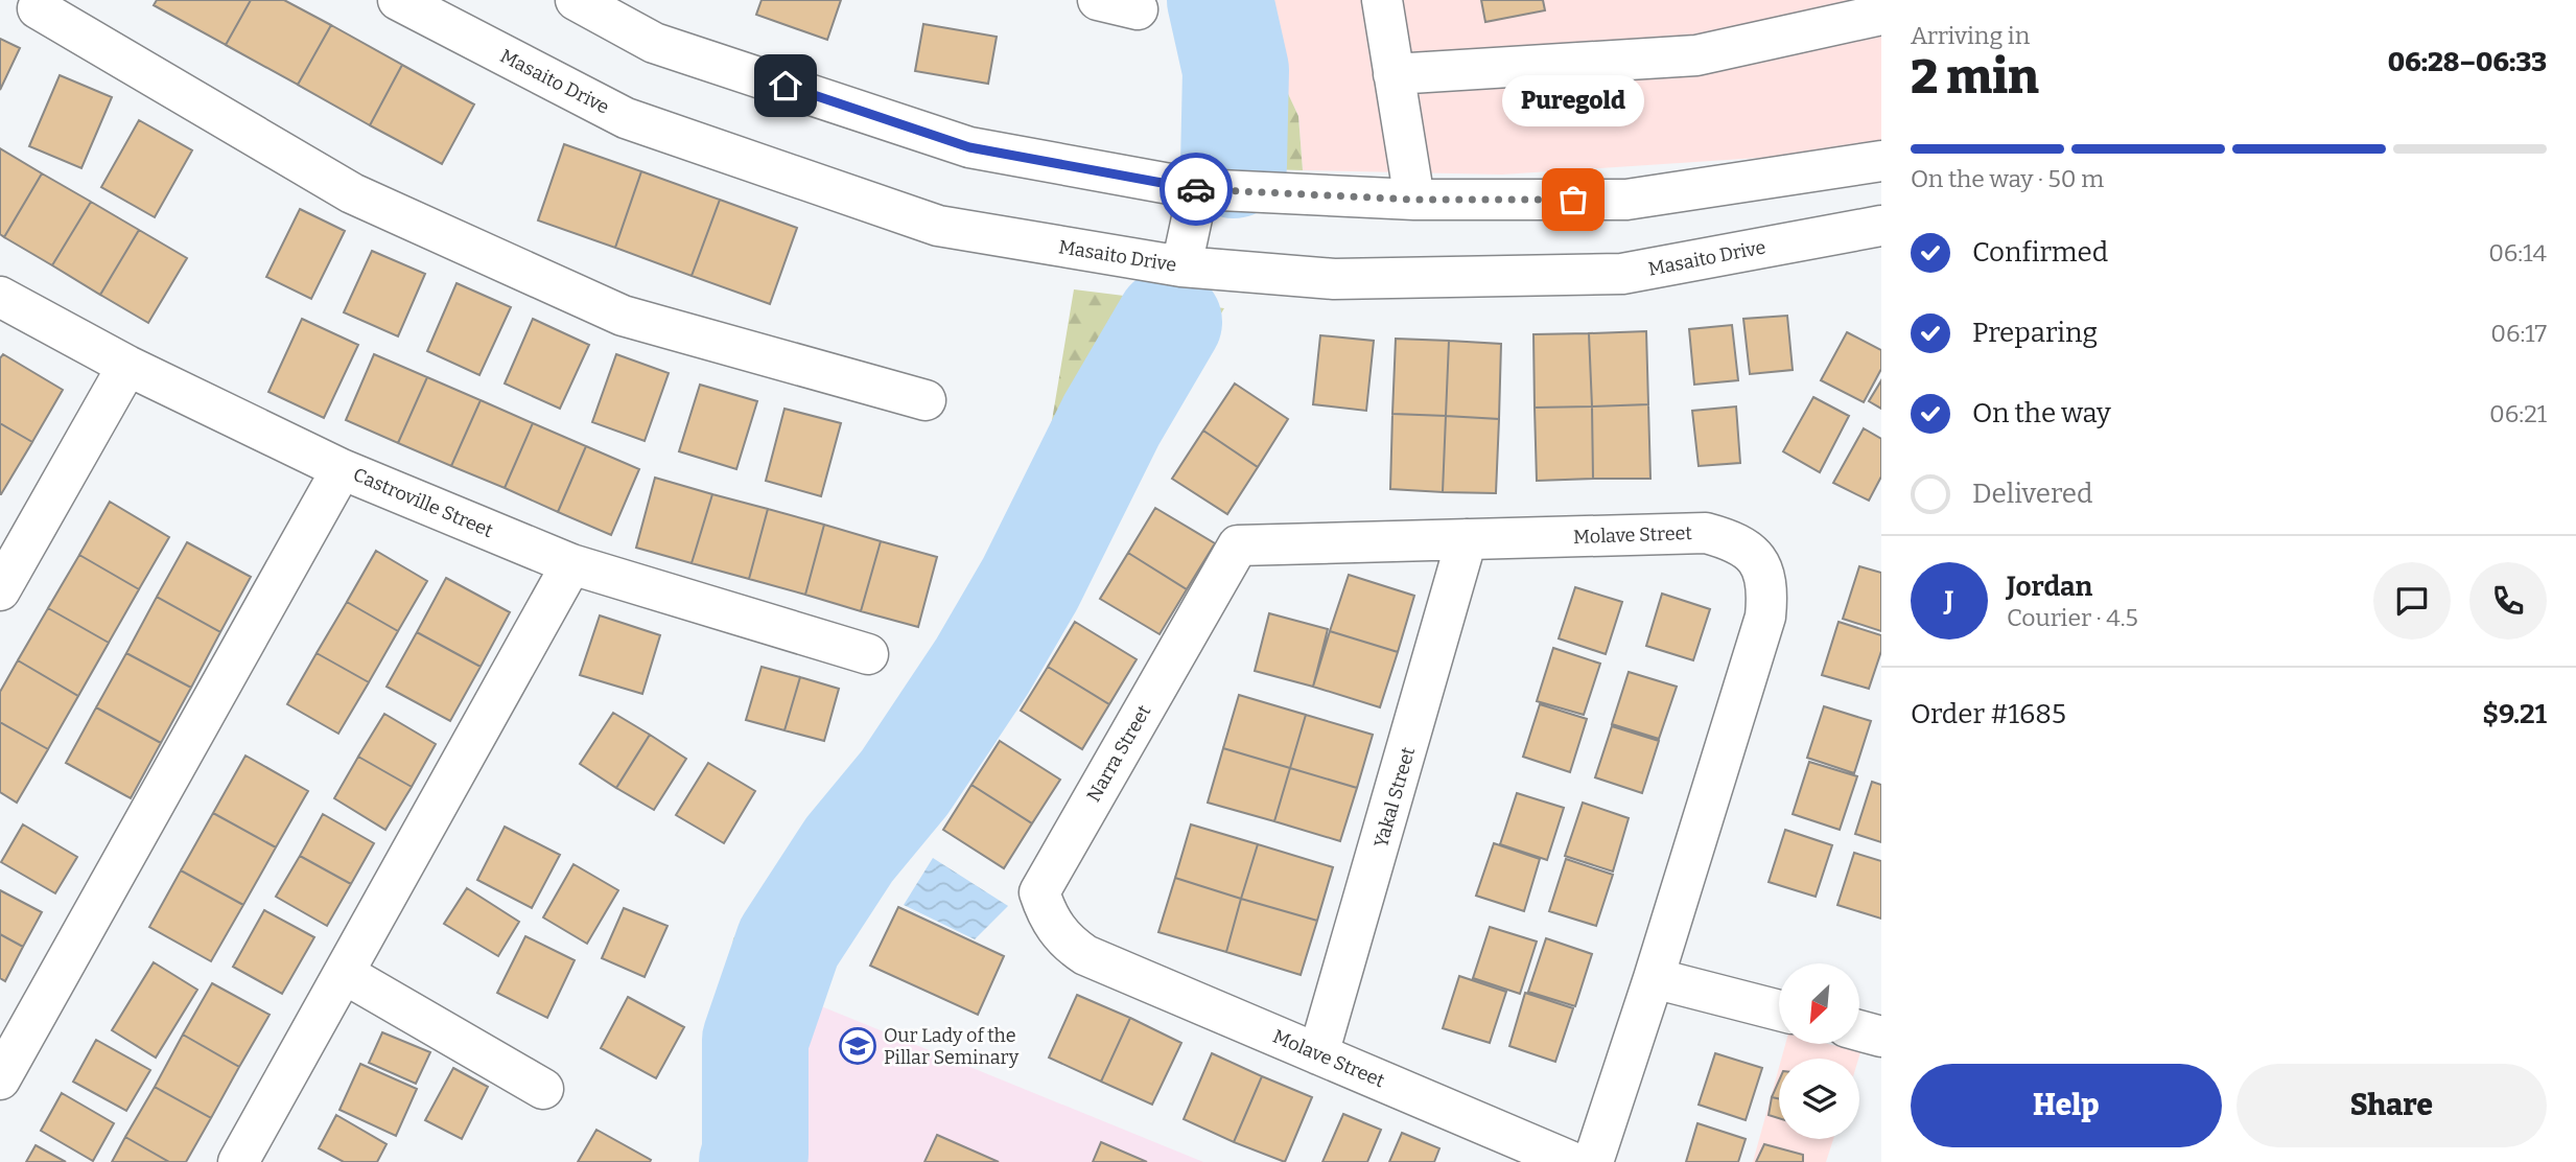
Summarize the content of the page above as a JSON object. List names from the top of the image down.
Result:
{
  "streets": {
    "street": [
      "Masaito Drive",
      "Castroville Street",
      "Molave Street",
      "Narra Street",
      "Yakal Street"
    ]
  },
  "crossings": [
    ["Molave Street", "Narra Street"],
    ["Molave Street", "Yakal Street"]
  ],
  "places": {
    "other": ["Puregold"],
    "school or university": ["Our Lady of the Pillar Seminary"]
  },
  "north": "bottom left",
  "page": {
    "heading": ["2 min", "Arriving in", "06:28–06:33"],
    "panel": [
      "Jordan",
      "Courier · 4.5",
      "Order #1685",
      "$9.21"
    ],
    "bubble": "Puregold",
    "bar": "On the way · 50 m",
    "list": [
      ["Confirmed", "06:14"],
      ["Preparing", "06:17"],
      ["On the way", "06:21"],
      "Delivered"
    ],
    "round": "J",
    "buttons": ["Help", "Share"]
  }
}
